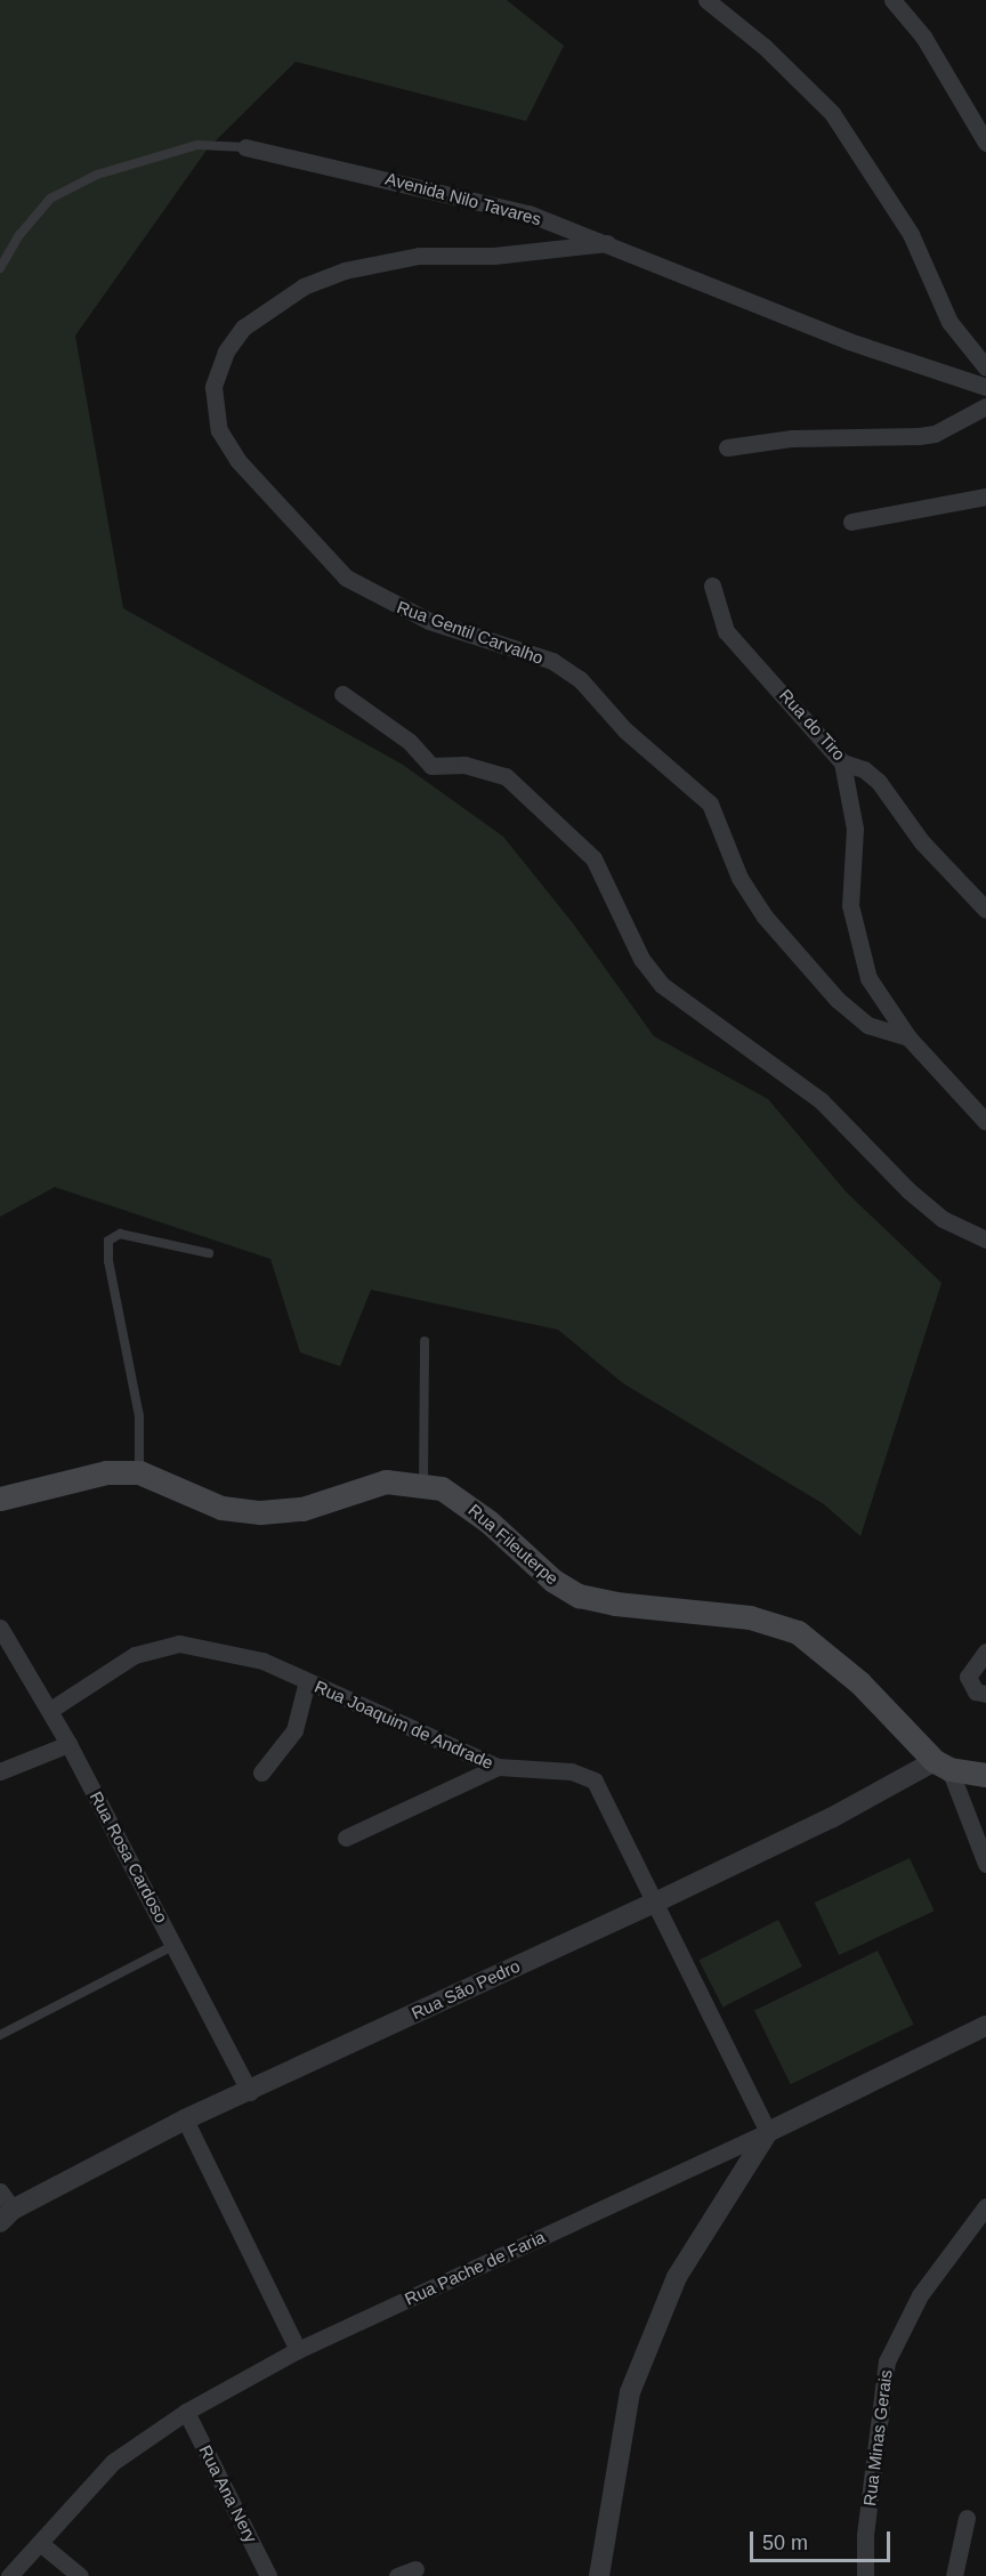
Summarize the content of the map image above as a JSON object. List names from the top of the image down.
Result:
{
  "streets": {
    "main road": ["Rua Fileuterpe"],
    "street": [
      "Avenida Nilo Tavares",
      "Rua Gentil Carvalho",
      "Rua do Tiro",
      "Rua Joaquim de Andrade",
      "Rua Rosa Cardoso",
      "Rua São Pedro",
      "Rua Pache de Faria",
      "Rua Minas Gerais",
      "Rua Ana Nery"
    ]
  },
  "crossings": [
    ["Avenida Nilo Tavares", "Rua Gentil Carvalho"],
    ["Rua Fileuterpe", "Rua São Pedro"],
    ["Rua Joaquim de Andrade", "Rua Rosa Cardoso"],
    ["Rua Joaquim de Andrade", "Rua São Pedro"],
    ["Rua Joaquim de Andrade", "Rua Pache de Faria"],
    ["Rua Rosa Cardoso", "Rua São Pedro"],
    ["Rua Pache de Faria", "Rua Ana Nery"]
  ],
  "scale_bar": "50 m"
}
